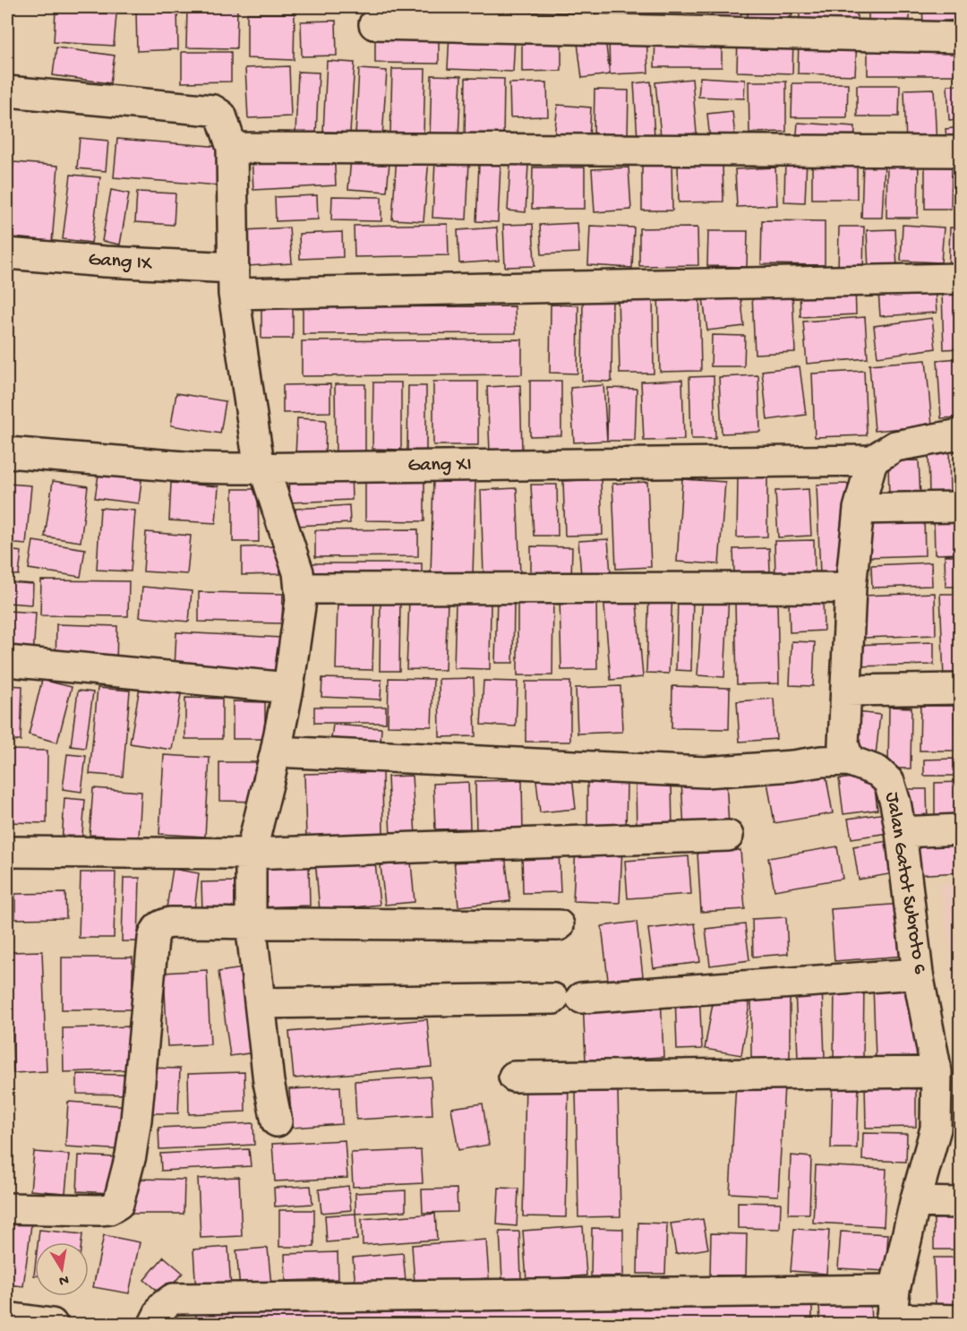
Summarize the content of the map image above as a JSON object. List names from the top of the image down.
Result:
{
  "streets": {
    "street": ["Gang IX", "Gang XI", "Jalan Gatot Subroto 6"]
  },
  "north": "bottom"
}
